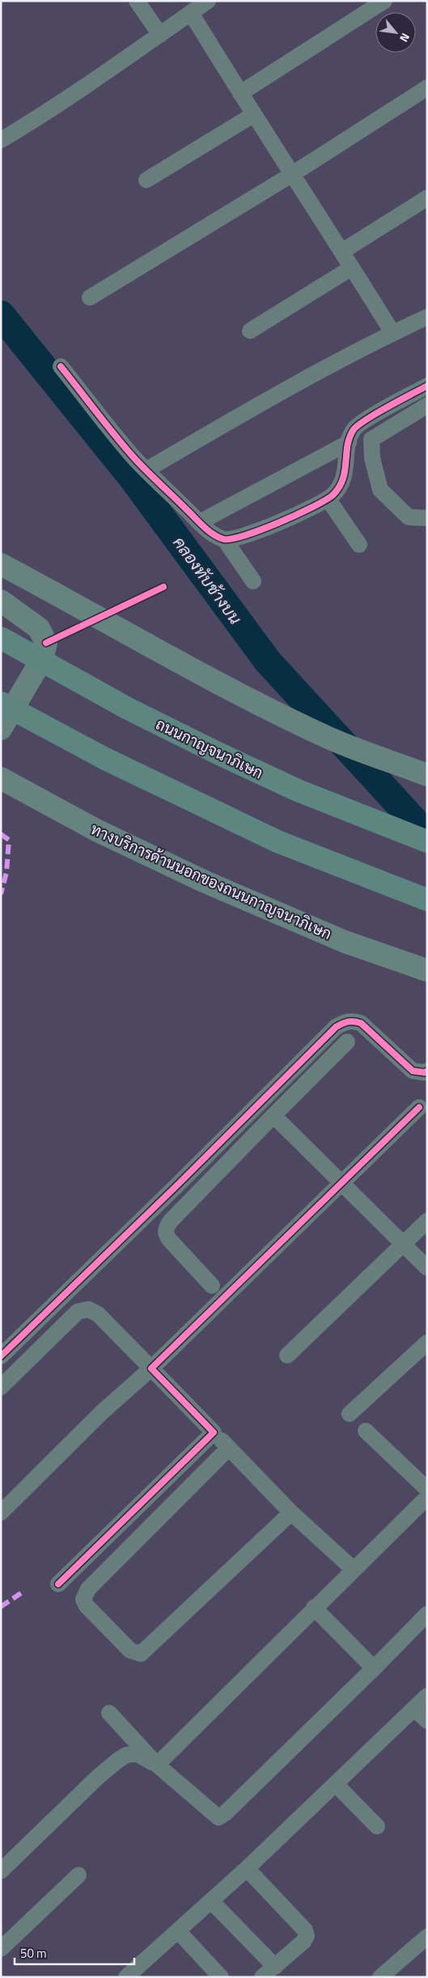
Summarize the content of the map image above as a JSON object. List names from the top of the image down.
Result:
{
  "streets": {
    "highway": ["ถนนกาญจนาภิเษก"],
    "main road": ["ทางบริการด้านนอกของถนนกาญจนาภิเษก"]
  },
  "water": ["คลองทับช้างบน"],
  "scale_bar": "50 m",
  "north": "bottom right"
}
